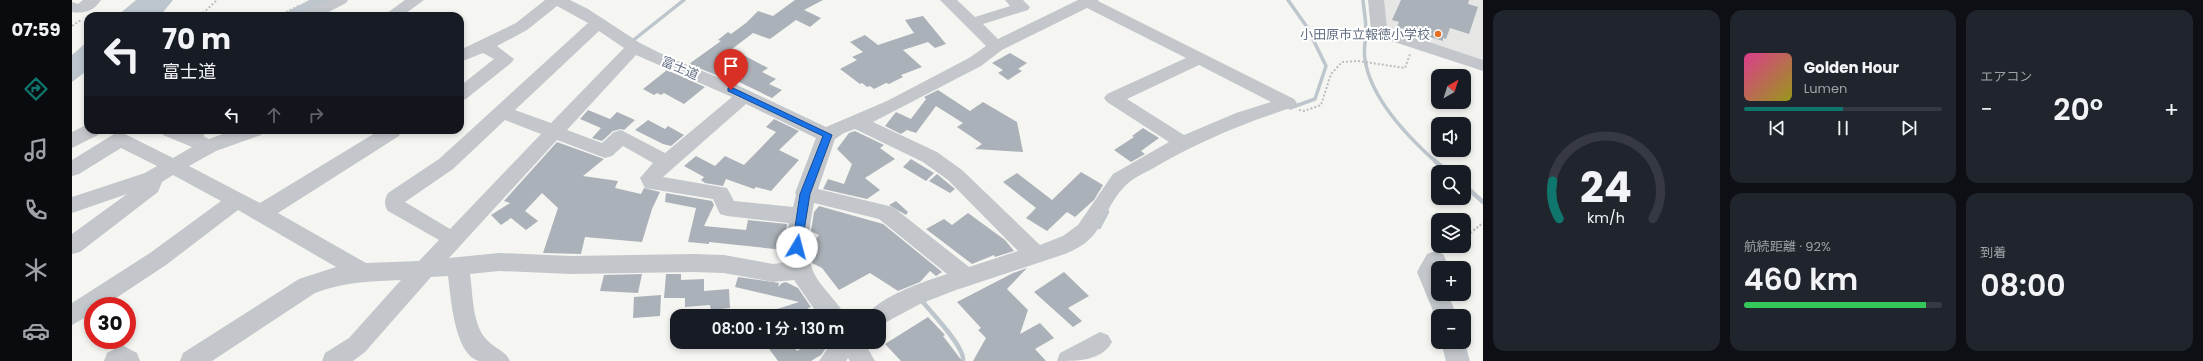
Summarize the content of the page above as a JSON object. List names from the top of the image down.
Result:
{
  "streets": {
    "street": ["富士道"]
  },
  "places": ["小田原市立報徳小学校"],
  "north": "top right",
  "page": {
    "tabs": "07:59",
    "tile": [
      "エアコン",
      ["航続距離 · 92%", "460 km"],
      ["到着", "08:00"]
    ],
    "turn": ["70 m", "富士道"],
    "song": ["Golden Hour", "Lumen"],
    "map_buttons": ["+", "−"],
    "heat": ["−", "20°", "+"],
    "limit": "30",
    "trip": "08:00 · 1 分 · 130 m",
    "gauge": ["24", "km/h"]
  }
}
